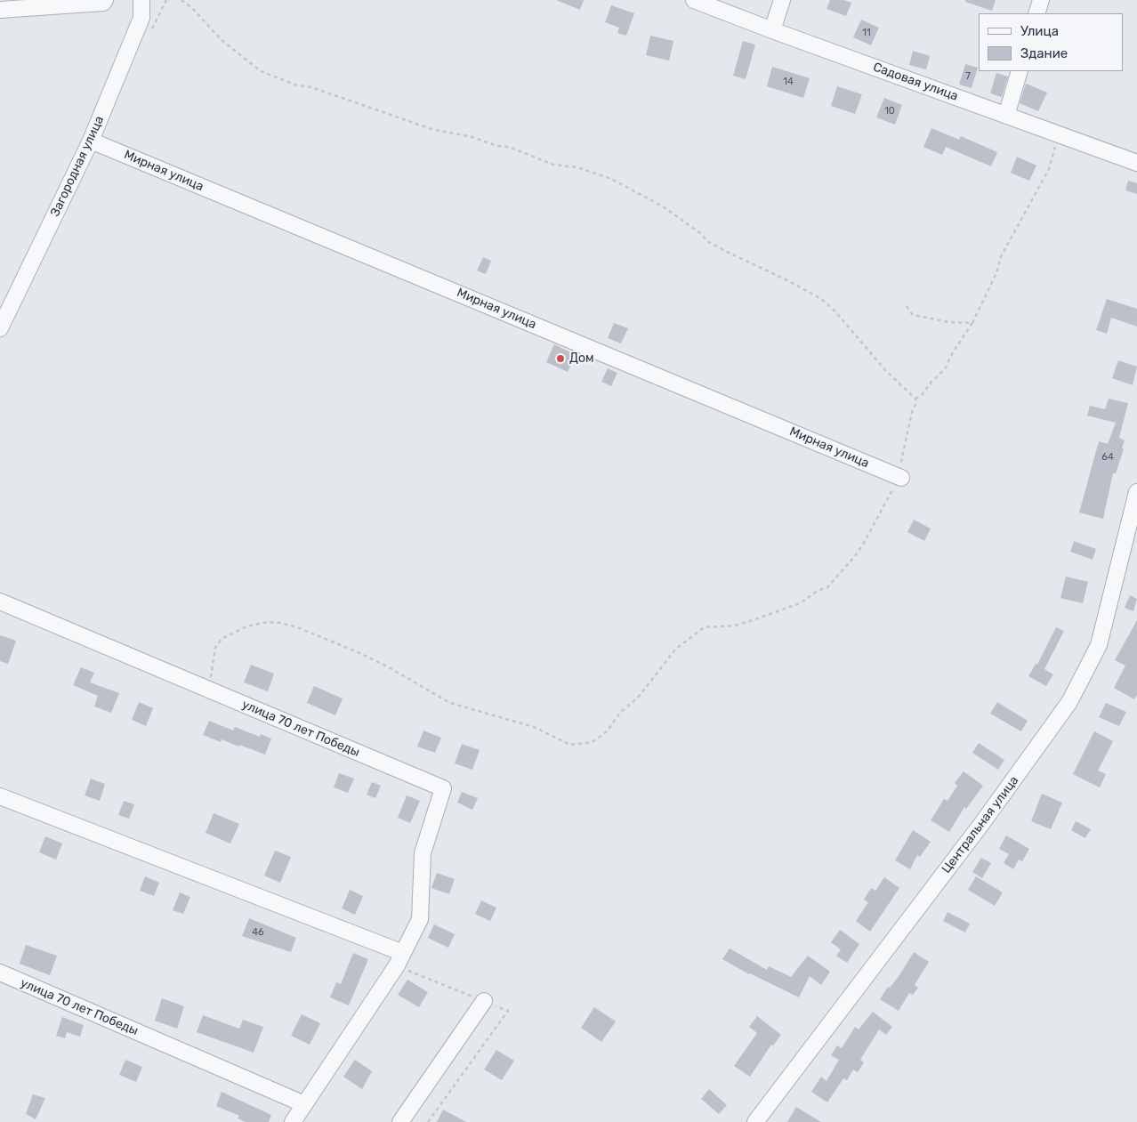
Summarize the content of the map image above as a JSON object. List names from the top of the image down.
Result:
{
  "streets": {
    "street": [
      "Садовая улица",
      "Загородная улица",
      "Мирная улица",
      "улица 70 лет Победы",
      "Центральная улица"
    ]
  },
  "crossings": [
    ["Загородная улица", "Мирная улица"]
  ],
  "places": ["Дом"],
  "house_numbers": [
    "11",
    "7",
    "14",
    "10",
    "64",
    "46"
  ],
  "legend": ["Улица", "Здание"]
}
